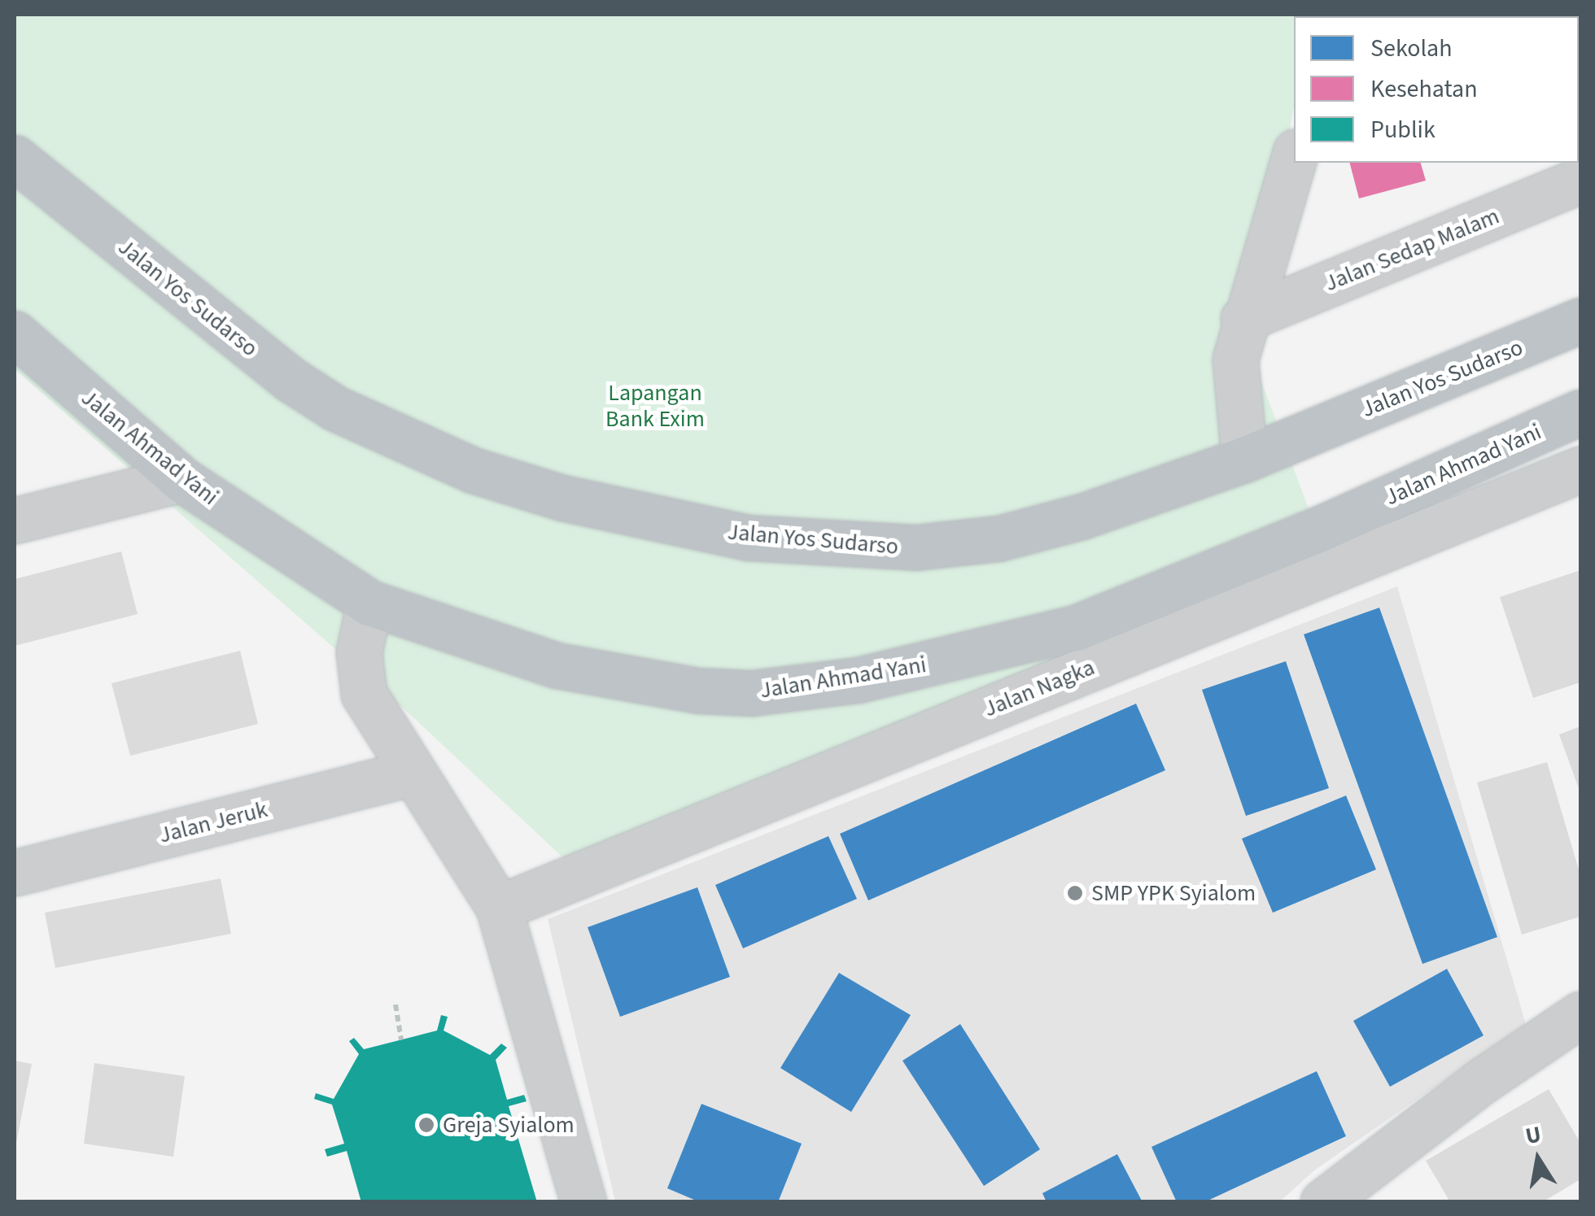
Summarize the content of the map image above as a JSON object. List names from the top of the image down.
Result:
{
  "streets": {
    "highway": ["Jalan Yos Sudarso", "Jalan Ahmad Yani"],
    "street": ["Jalan Sedap Malam", "Jalan Nagka", "Jalan Jeruk"]
  },
  "parks": ["Lapangan Bank Exim"],
  "places": ["SMP YPK Syialom", "Greja Syialom"],
  "legend": ["Sekolah", "Kesehatan", "Publik"],
  "north": "top"
}
